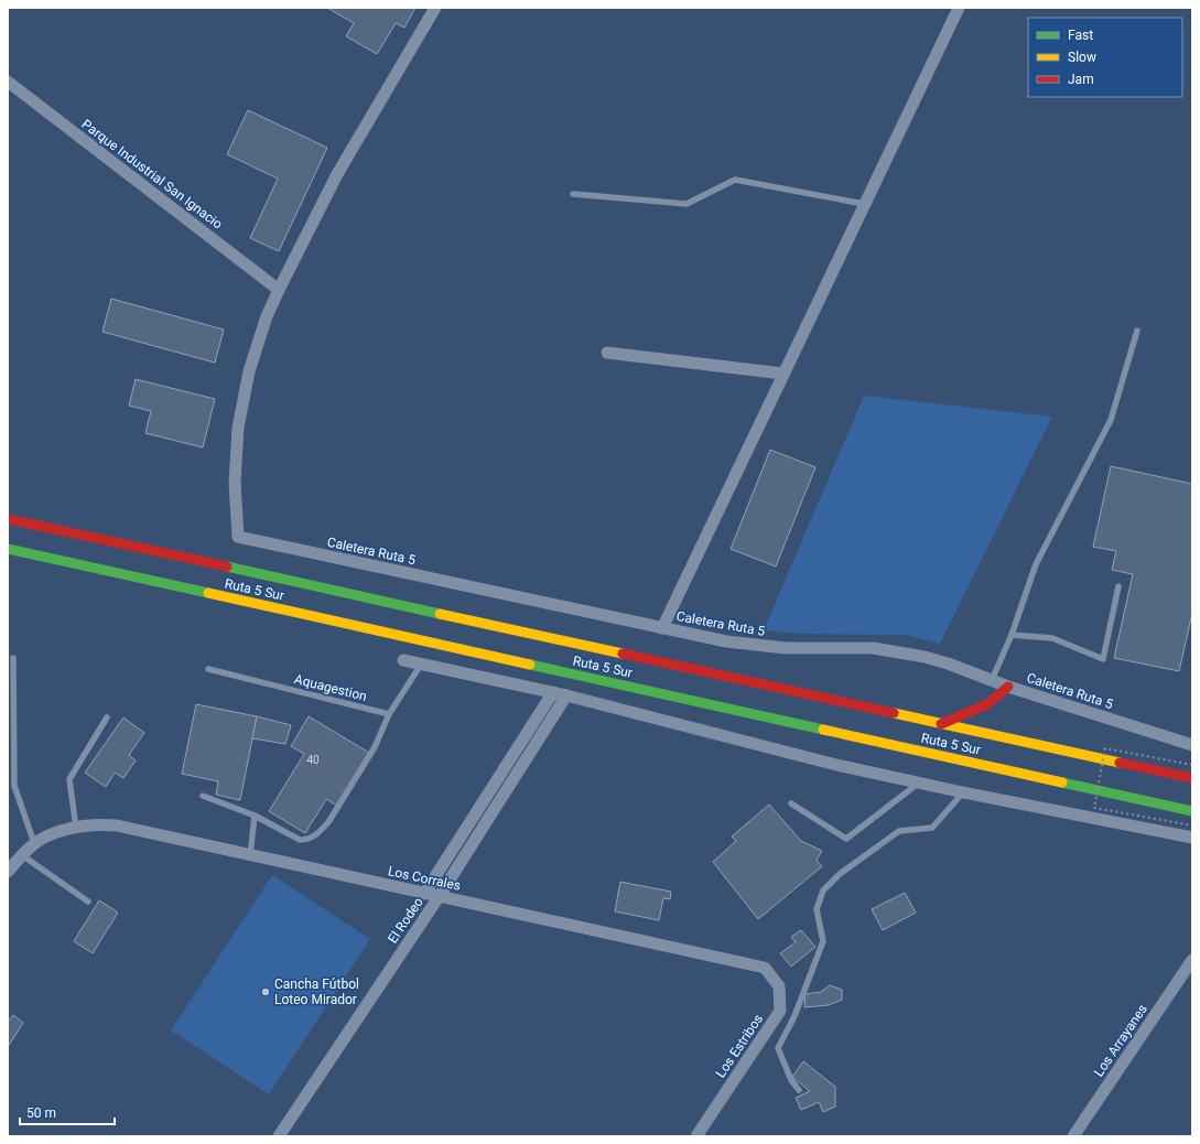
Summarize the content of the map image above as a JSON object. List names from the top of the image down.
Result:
{
  "streets": {
    "highway": ["Ruta 5 Sur"],
    "street": [
      "Parque Industrial San Ignacio",
      "Caletera Ruta 5",
      "Los Corrales",
      "El Rodeo",
      "Los Arrayanes",
      "Los Estribos"
    ],
    "lane": ["Aquagestion"]
  },
  "crossings": [
    ["Parque Industrial San Ignacio", "Caletera Ruta 5"],
    ["Los Corrales", "El Rodeo"],
    ["Los Corrales", "Los Estribos"]
  ],
  "places": ["Cancha Fútbol Loteo Mirador"],
  "house_numbers": ["40"],
  "legend": ["Fast", "Slow", "Jam"],
  "scale_bar": "50 m"
}
